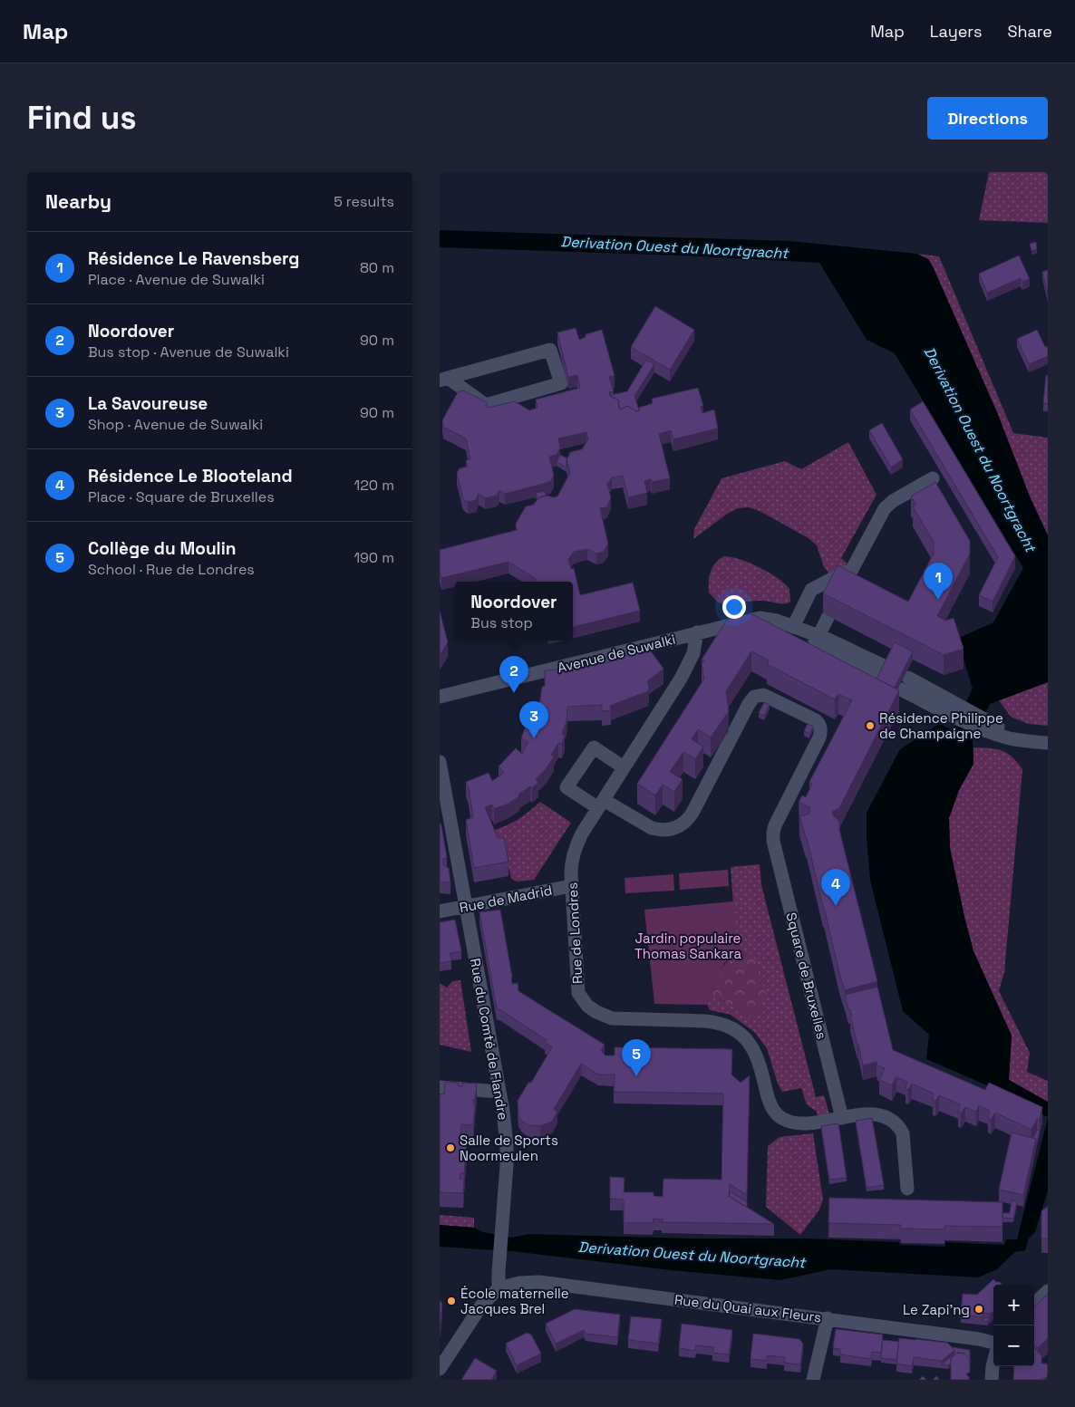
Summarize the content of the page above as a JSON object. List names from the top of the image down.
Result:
{
  "streets": {
    "street": [
      "Avenue de Suwalki",
      "Rue de Madrid",
      "Rue de Londres",
      "Square de Bruxelles",
      "Rue du Comté de Flandre",
      "Rue du Quai aux Fleurs"
    ]
  },
  "crossings": [
    ["Avenue de Suwalki", "Rue de Londres"],
    ["Rue de Madrid", "Rue de Londres"],
    ["Rue de Madrid", "Rue du Comté de Flandre"],
    ["Rue de Londres", "Square de Bruxelles"],
    ["Rue du Comté de Flandre", "Rue du Quai aux Fleurs"]
  ],
  "water": ["Derivation Ouest du Noortgracht"],
  "parks": ["Jardin populaire Thomas Sankara"],
  "places": [
    "Résidence Philippe de Champaigne",
    "Salle de Sports Noormeulen",
    "École maternelle Jacques Brel",
    "Le Zapi'ng"
  ],
  "page": {
    "header": "Map",
    "nav": ["Map", "Layers", "Share"],
    "buttons": "Directions",
    "title": "Find us",
    "heading": ["Nearby", "5 results"],
    "list": [
      {
        "mark": "1",
        "name": "Résidence Le Ravensberg",
        "note": "Place · Avenue de Suwalki",
        "value": "80 m"
      },
      {
        "mark": "2",
        "name": "Noordover",
        "note": "Bus stop · Avenue de Suwalki",
        "value": "90 m"
      },
      {
        "mark": "3",
        "name": "La Savoureuse",
        "note": "Shop · Avenue de Suwalki",
        "value": "90 m"
      },
      {
        "mark": "4",
        "name": "Résidence Le Blooteland",
        "note": "Place · Square de Bruxelles",
        "value": "120 m"
      },
      {
        "mark": "5",
        "name": "Collège du Moulin",
        "note": "School · Rue de Londres",
        "value": "190 m"
      }
    ],
    "pins": [
      "1",
      "2",
      "3",
      "4",
      "5"
    ],
    "popup": ["Noordover", "Bus stop"],
    "map_buttons": ["+", "−"]
  }
}
